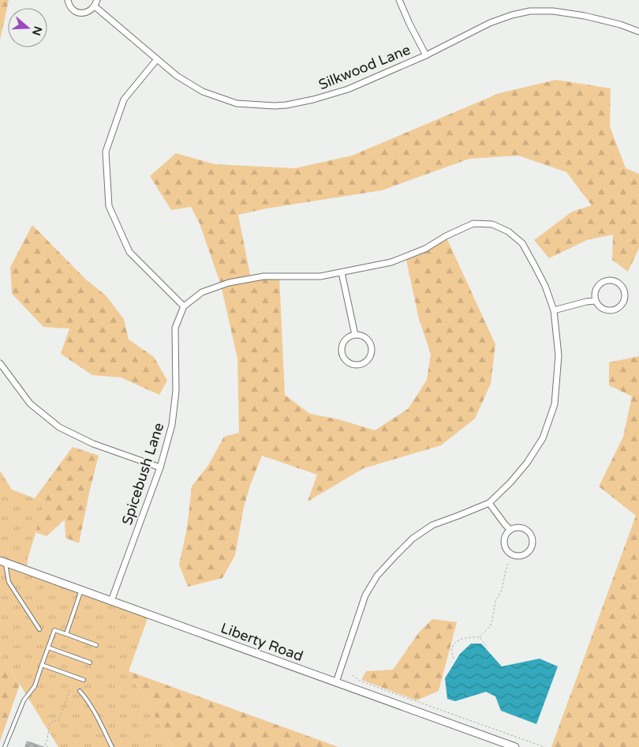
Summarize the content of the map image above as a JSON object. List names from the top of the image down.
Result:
{
  "streets": {
    "street": ["Silkwood Lane", "Spicebush Lane", "Liberty Road"]
  },
  "crossings": [
    ["Spicebush Lane", "Liberty Road"]
  ],
  "north": "right"
}
